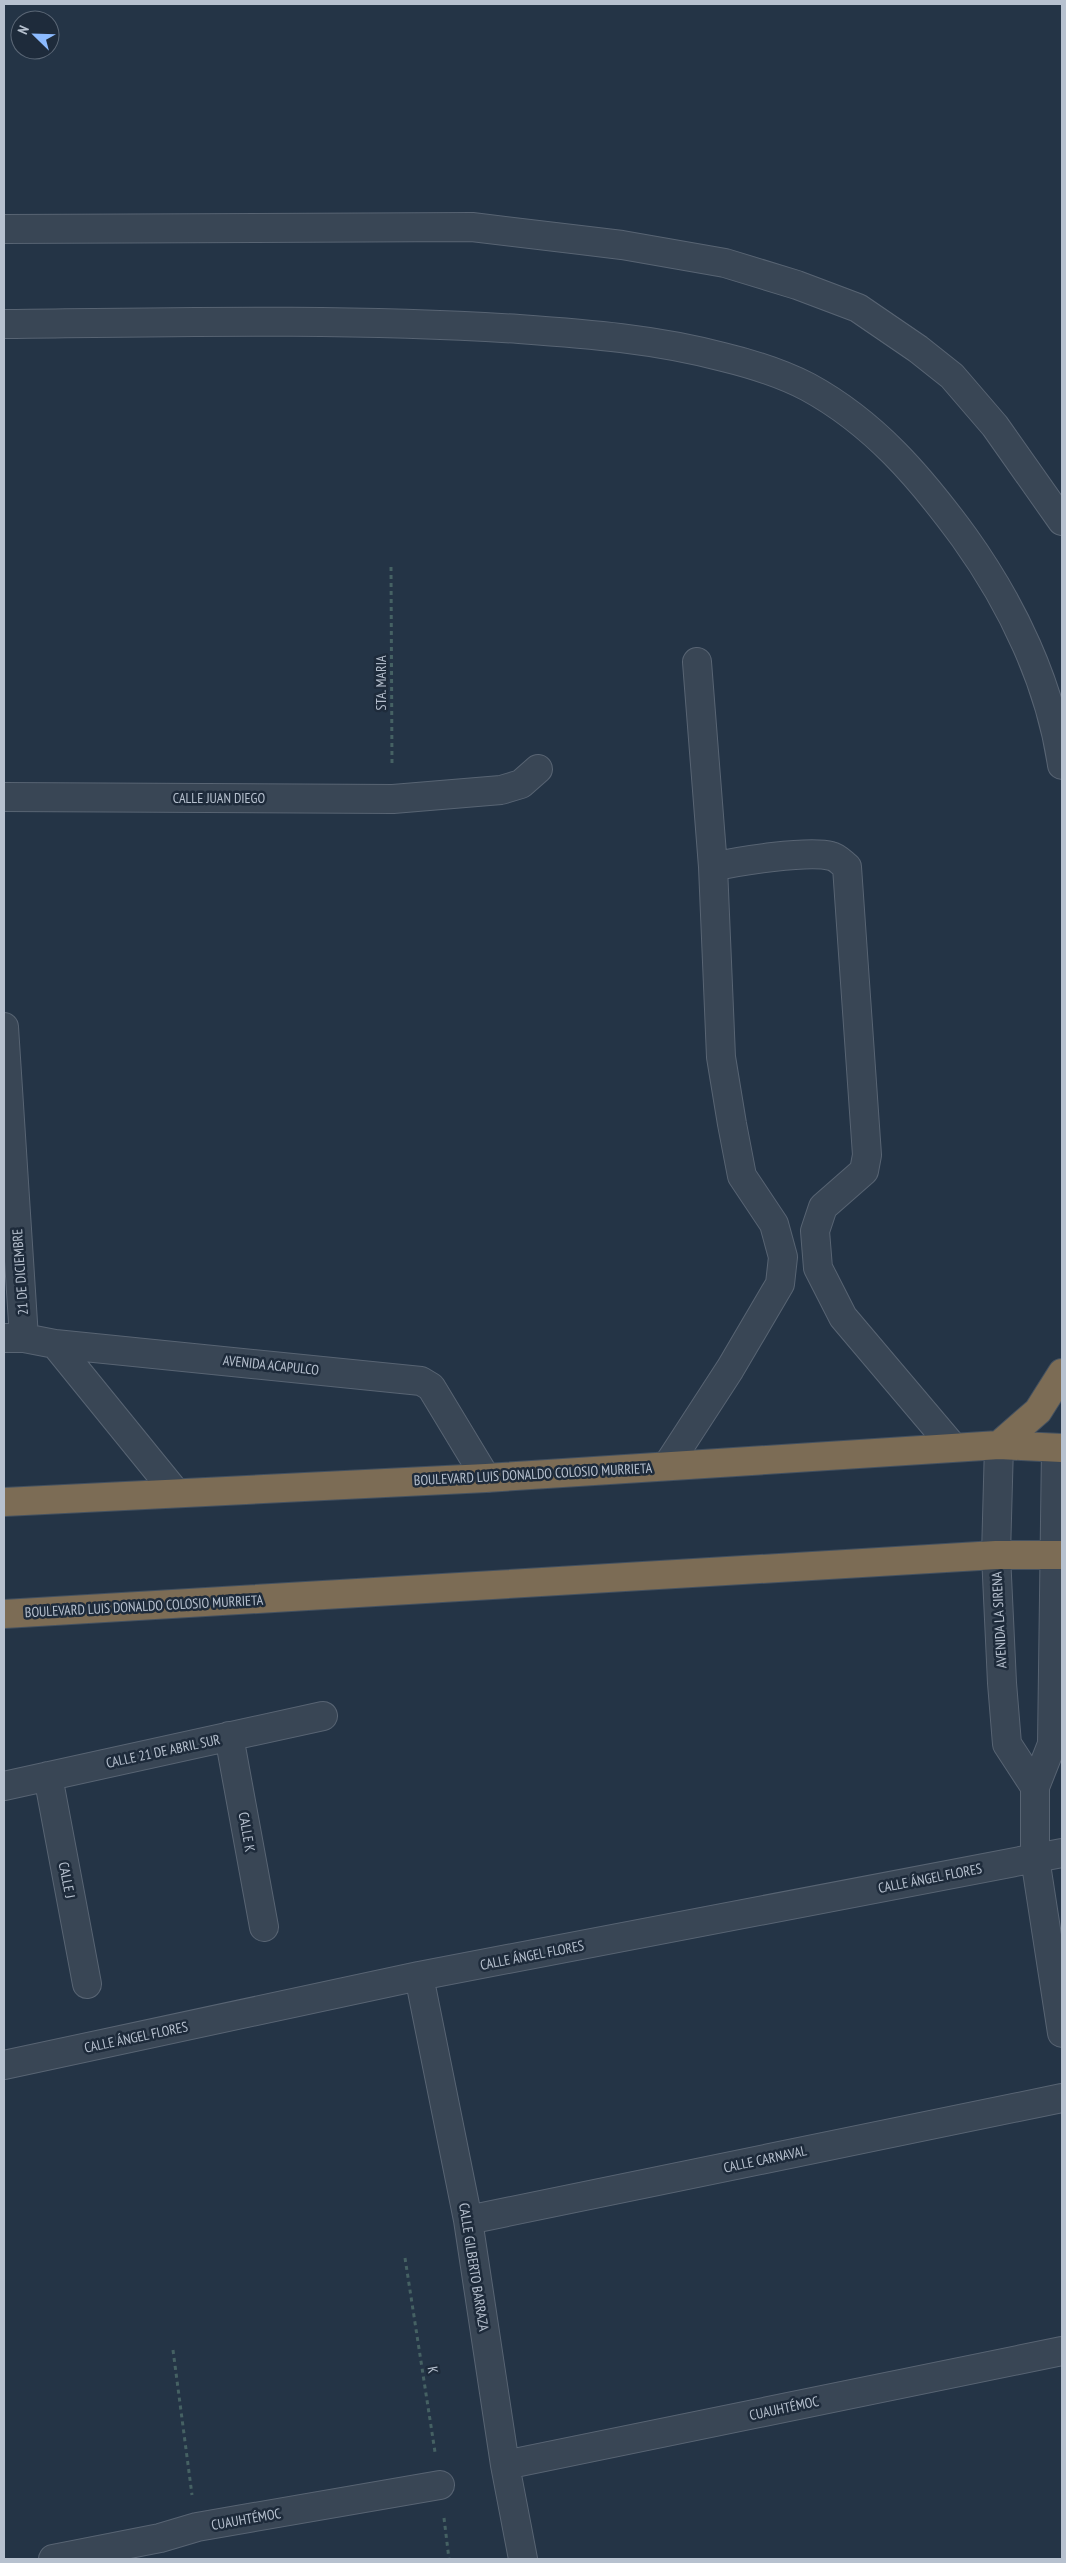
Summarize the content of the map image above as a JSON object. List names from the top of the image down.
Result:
{
  "streets": {
    "highway": ["BOULEVARD LUIS DONALDO COLOSIO MURRIETA"],
    "street": [
      "CALLE JUAN DIEGO",
      "21 DE DICIEMBRE",
      "AVENIDA ACAPULCO",
      "AVENIDA LA SIRENA",
      "CALLE 21 DE ABRIL SUR",
      "CALLE K",
      "CALLE ÁNGEL FLORES",
      "CALLE J",
      "CALLE CARNAVAL",
      "CALLE GILBERTO BARRAZA",
      "CUAUHTÉMOC"
    ],
    "path": ["STA. MARIA", "K"]
  },
  "crossings": [
    ["STA. MARIA", "CALLE JUAN DIEGO"],
    ["21 DE DICIEMBRE", "AVENIDA ACAPULCO"],
    ["AVENIDA ACAPULCO", "BOULEVARD LUIS DONALDO COLOSIO MURRIETA"],
    ["BOULEVARD LUIS DONALDO COLOSIO MURRIETA", "AVENIDA LA SIRENA"],
    ["CALLE 21 DE ABRIL SUR", "CALLE K"],
    ["CALLE 21 DE ABRIL SUR", "CALLE J"],
    ["CALLE ÁNGEL FLORES", "CALLE GILBERTO BARRAZA"],
    ["CALLE CARNAVAL", "CALLE GILBERTO BARRAZA"],
    ["CALLE GILBERTO BARRAZA", "CUAUHTÉMOC"],
    ["K", "CUAUHTÉMOC"]
  ],
  "north": "top left"
}
